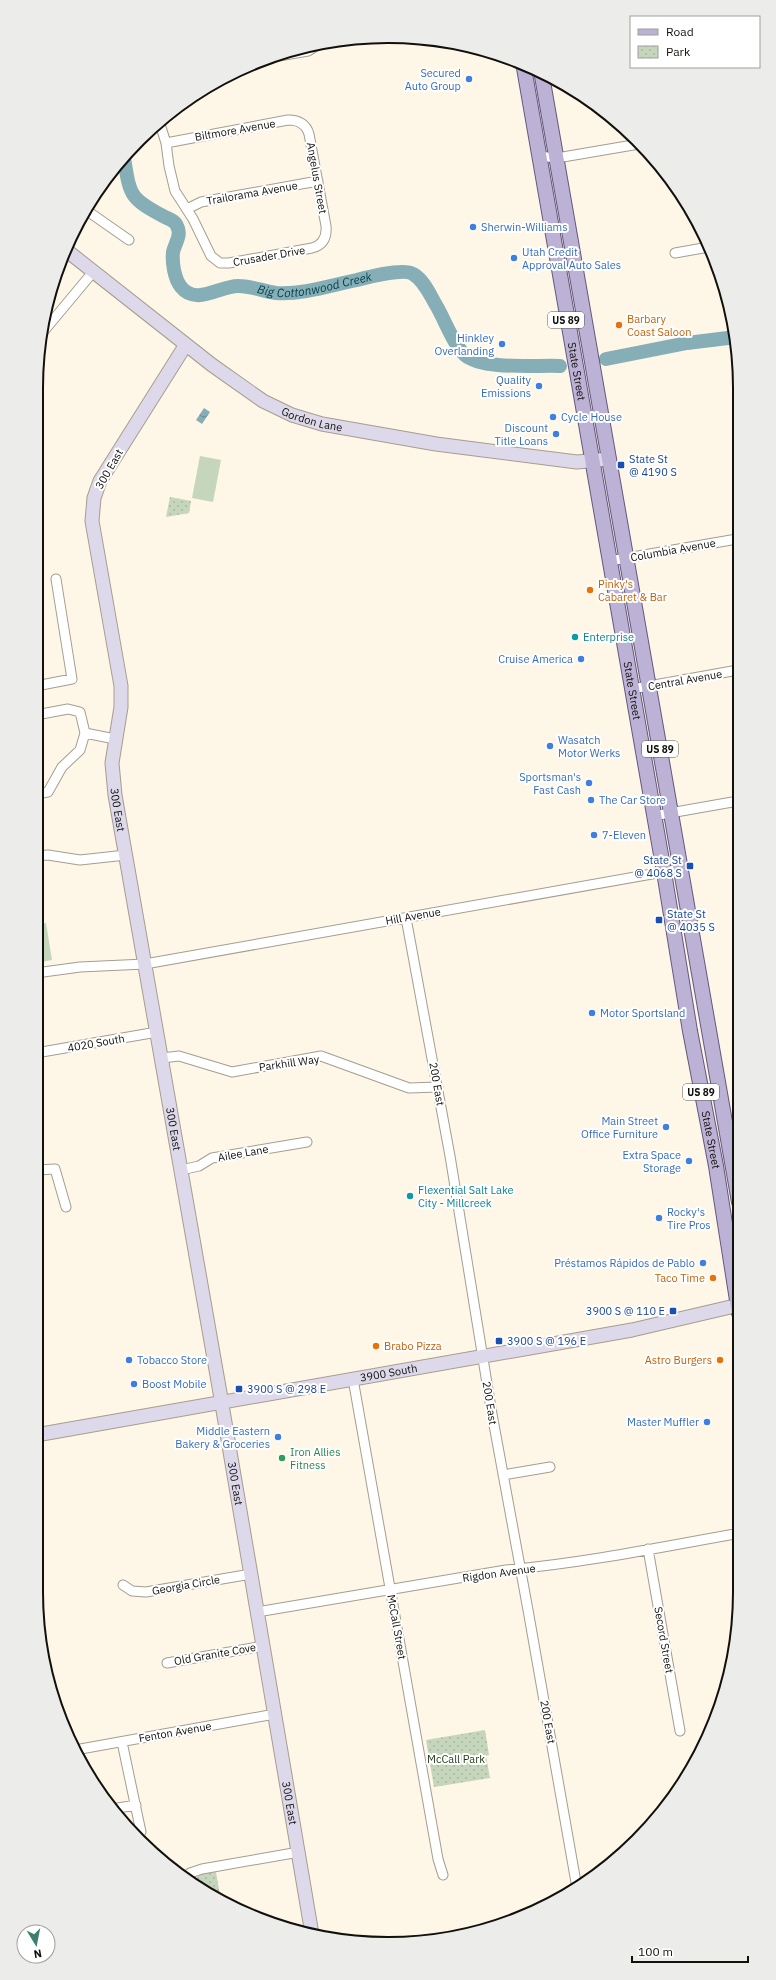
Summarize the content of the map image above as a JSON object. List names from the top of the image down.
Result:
{
  "streets": {
    "main road": ["US 89", "State Street"],
    "street": [
      "Biltmore Avenue",
      "Angelus Street",
      "Trailorama Avenue",
      "Crusader Drive",
      "Gordon Lane",
      "300 East",
      "Columbia Avenue",
      "Central Avenue",
      "Hill Avenue",
      "4020 South",
      "Parkhill Way",
      "200 East",
      "Ailee Lane",
      "3900 South",
      "Rigdon Avenue",
      "Georgia Circle",
      "McCall Street",
      "Secord Street",
      "Old Granite Cove",
      "Fenton Avenue"
    ]
  },
  "crossings": [
    ["Biltmore Avenue", "Angelus Street"],
    ["Biltmore Avenue", "Crusader Drive"],
    ["Angelus Street", "Trailorama Avenue"],
    ["Angelus Street", "Crusader Drive"],
    ["Trailorama Avenue", "Crusader Drive"],
    ["State Street", "Gordon Lane"],
    ["State Street", "Columbia Avenue"],
    ["State Street", "Central Avenue"],
    ["State Street", "Hill Avenue"],
    ["Gordon Lane", "300 East"],
    ["300 East", "Hill Avenue"],
    ["300 East", "4020 South"],
    ["300 East", "Parkhill Way"],
    ["300 East", "Ailee Lane"],
    ["300 East", "3900 South"],
    ["300 East", "Rigdon Avenue"],
    ["300 East", "Georgia Circle"],
    ["300 East", "Old Granite Cove"],
    ["300 East", "Fenton Avenue"],
    ["Hill Avenue", "200 East"],
    ["Parkhill Way", "200 East"],
    ["200 East", "3900 South"],
    ["200 East", "Rigdon Avenue"],
    ["3900 South", "McCall Street"],
    ["Rigdon Avenue", "McCall Street"],
    ["Rigdon Avenue", "Secord Street"]
  ],
  "water": ["Big Cottonwood Creek"],
  "parks": ["McCall Park"],
  "places": {
    "other": [
      "Secured Auto Group",
      "Sherwin-Williams",
      "Utah Credit Approval Auto Sales",
      "Barbary Coast Saloon",
      "Hinkley Overlanding",
      "Quality Emissions",
      "Cycle House",
      "Discount Title Loans",
      "Pinky's Cabaret & Bar",
      "Enterprise",
      "Cruise America",
      "Wasatch Motor Werks",
      "Sportsman's Fast Cash",
      "The Car Store",
      "7-Eleven",
      "Motor Sportsland",
      "Main Street Office Furniture",
      "Extra Space Storage",
      "Flexential Salt Lake City - Millcreek",
      "Rocky's Tire Pros",
      "Préstamos Rápidos de Pablo",
      "Taco Time",
      "Brabo Pizza",
      "Tobacco Store",
      "Astro Burgers",
      "Boost Mobile",
      "Master Muffler",
      "Middle Eastern Bakery & Groceries",
      "Iron Allies Fitness"
    ],
    "transit": [
      "State St @ 4190 S",
      "State St @ 4068 S",
      "State St @ 4035 S",
      "3900 S @ 110 E",
      "3900 S @ 196 E",
      "3900 S @ 298 E"
    ]
  },
  "legend": ["Road", "Park"],
  "scale_bar": "100 m",
  "north": "bottom"
}
